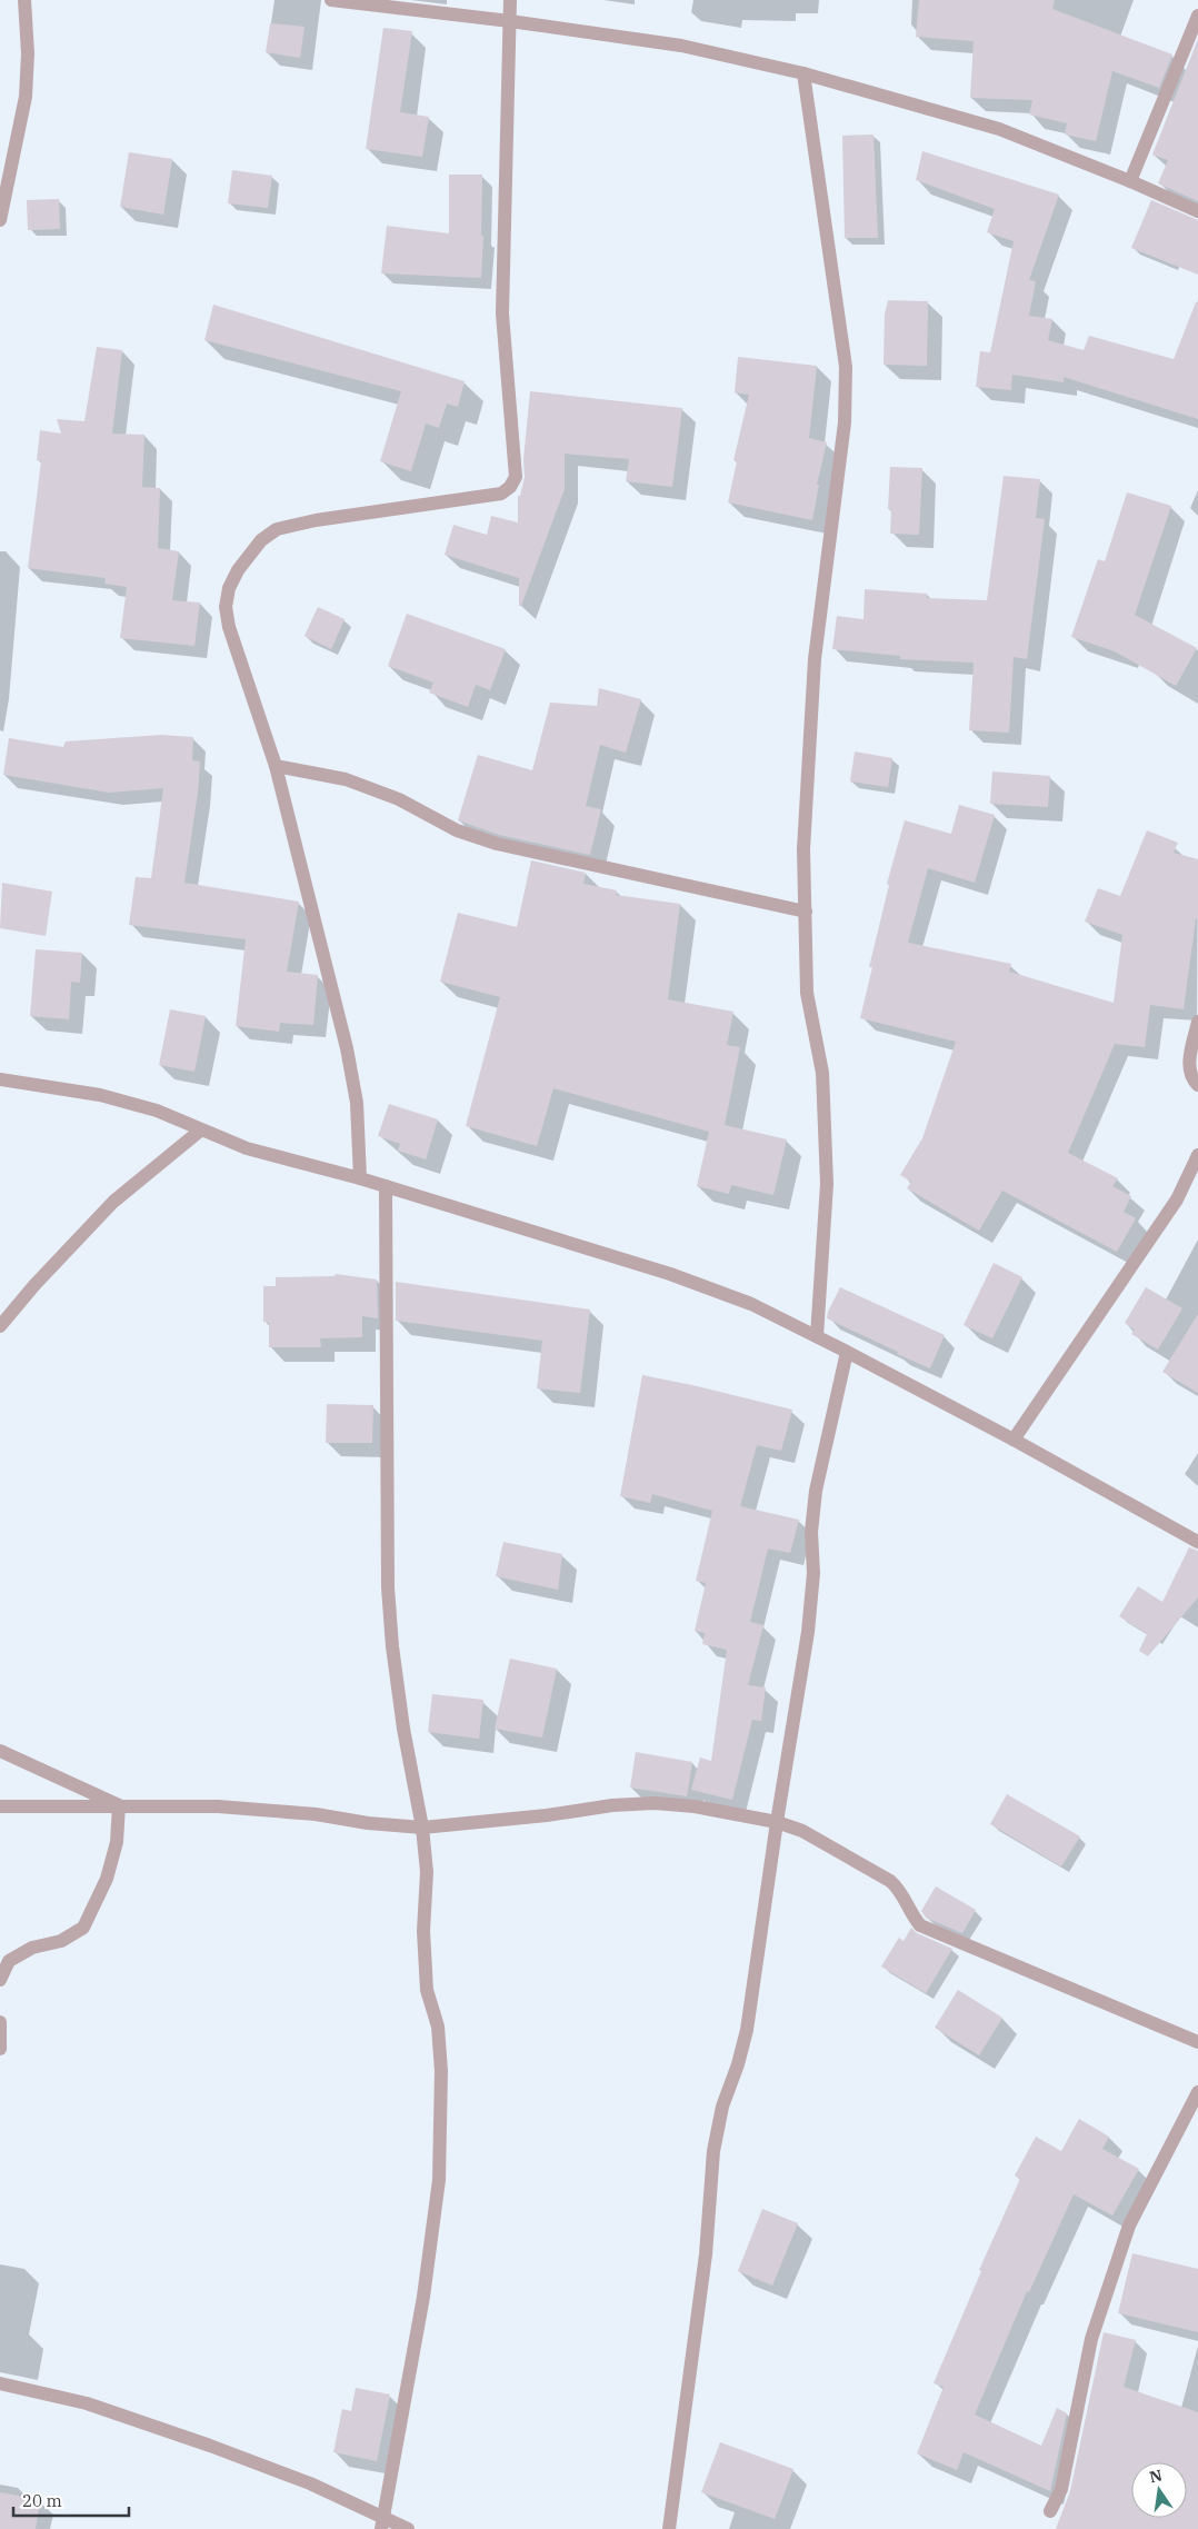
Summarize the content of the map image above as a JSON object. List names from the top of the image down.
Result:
{
  "scale_bar": "20 m",
  "north": "top"
}
